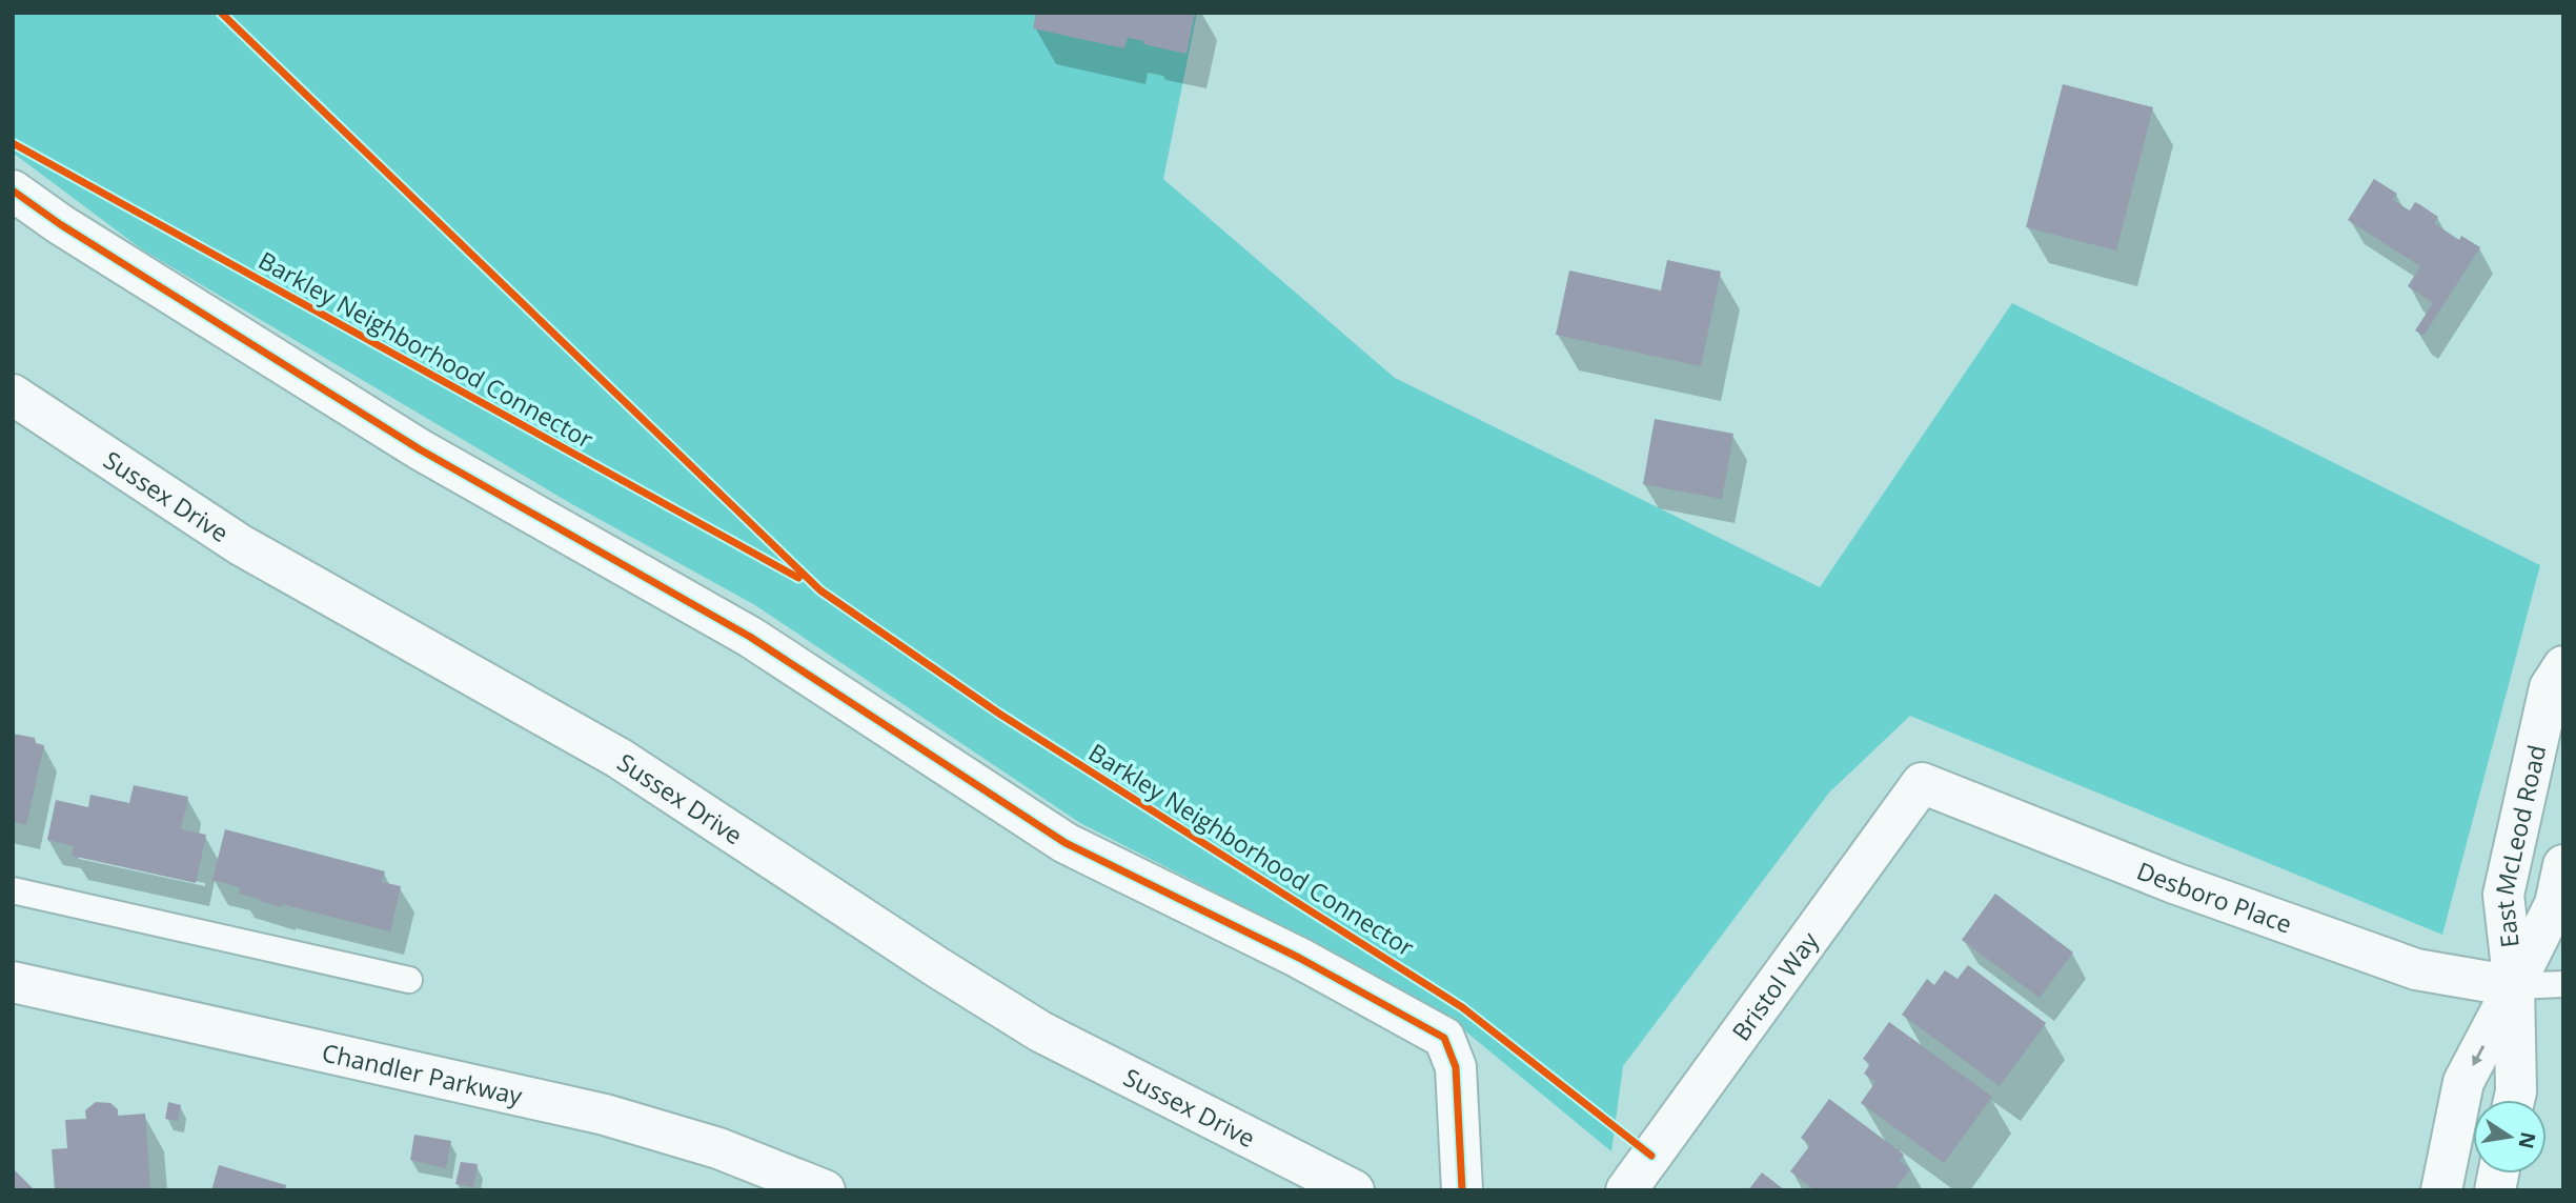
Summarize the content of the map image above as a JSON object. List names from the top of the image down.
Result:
{
  "streets": {
    "street": [
      "Sussex Drive",
      "East McLeod Road",
      "Desboro Place",
      "Bristol Way",
      "Chandler Parkway"
    ],
    "cycle path": ["Barkley Neighborhood Connector"]
  },
  "crossings": [
    ["East McLeod Road", "Desboro Place"],
    ["Desboro Place", "Bristol Way"]
  ],
  "north": "right"
}
